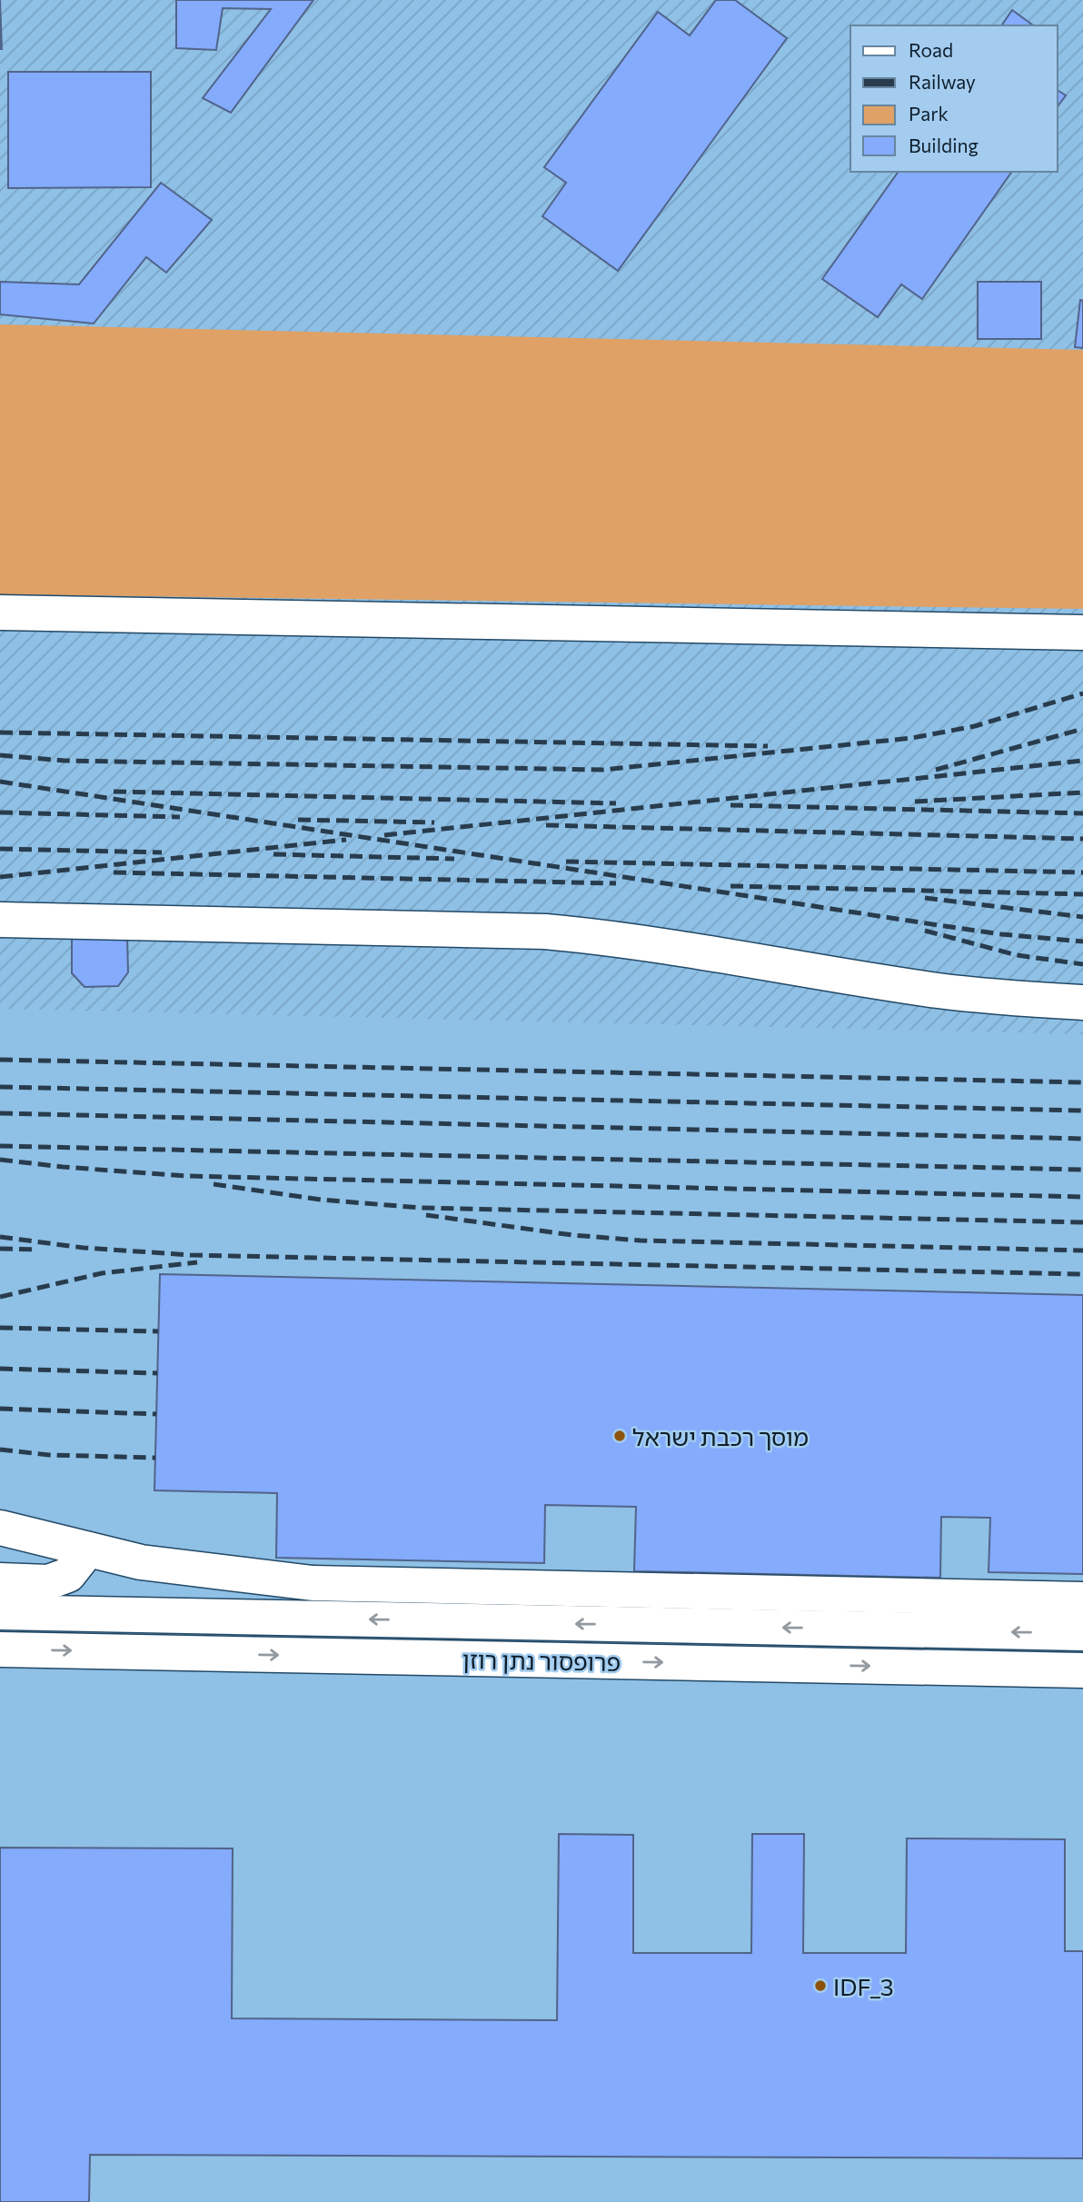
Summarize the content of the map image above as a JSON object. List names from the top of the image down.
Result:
{
  "streets": {
    "street": ["פרופסור נתן רוזן"]
  },
  "places": ["מוסך רכבת ישראל", "IDF_3"],
  "legend": [
    "Road",
    "Railway",
    "Park",
    "Building"
  ]
}
